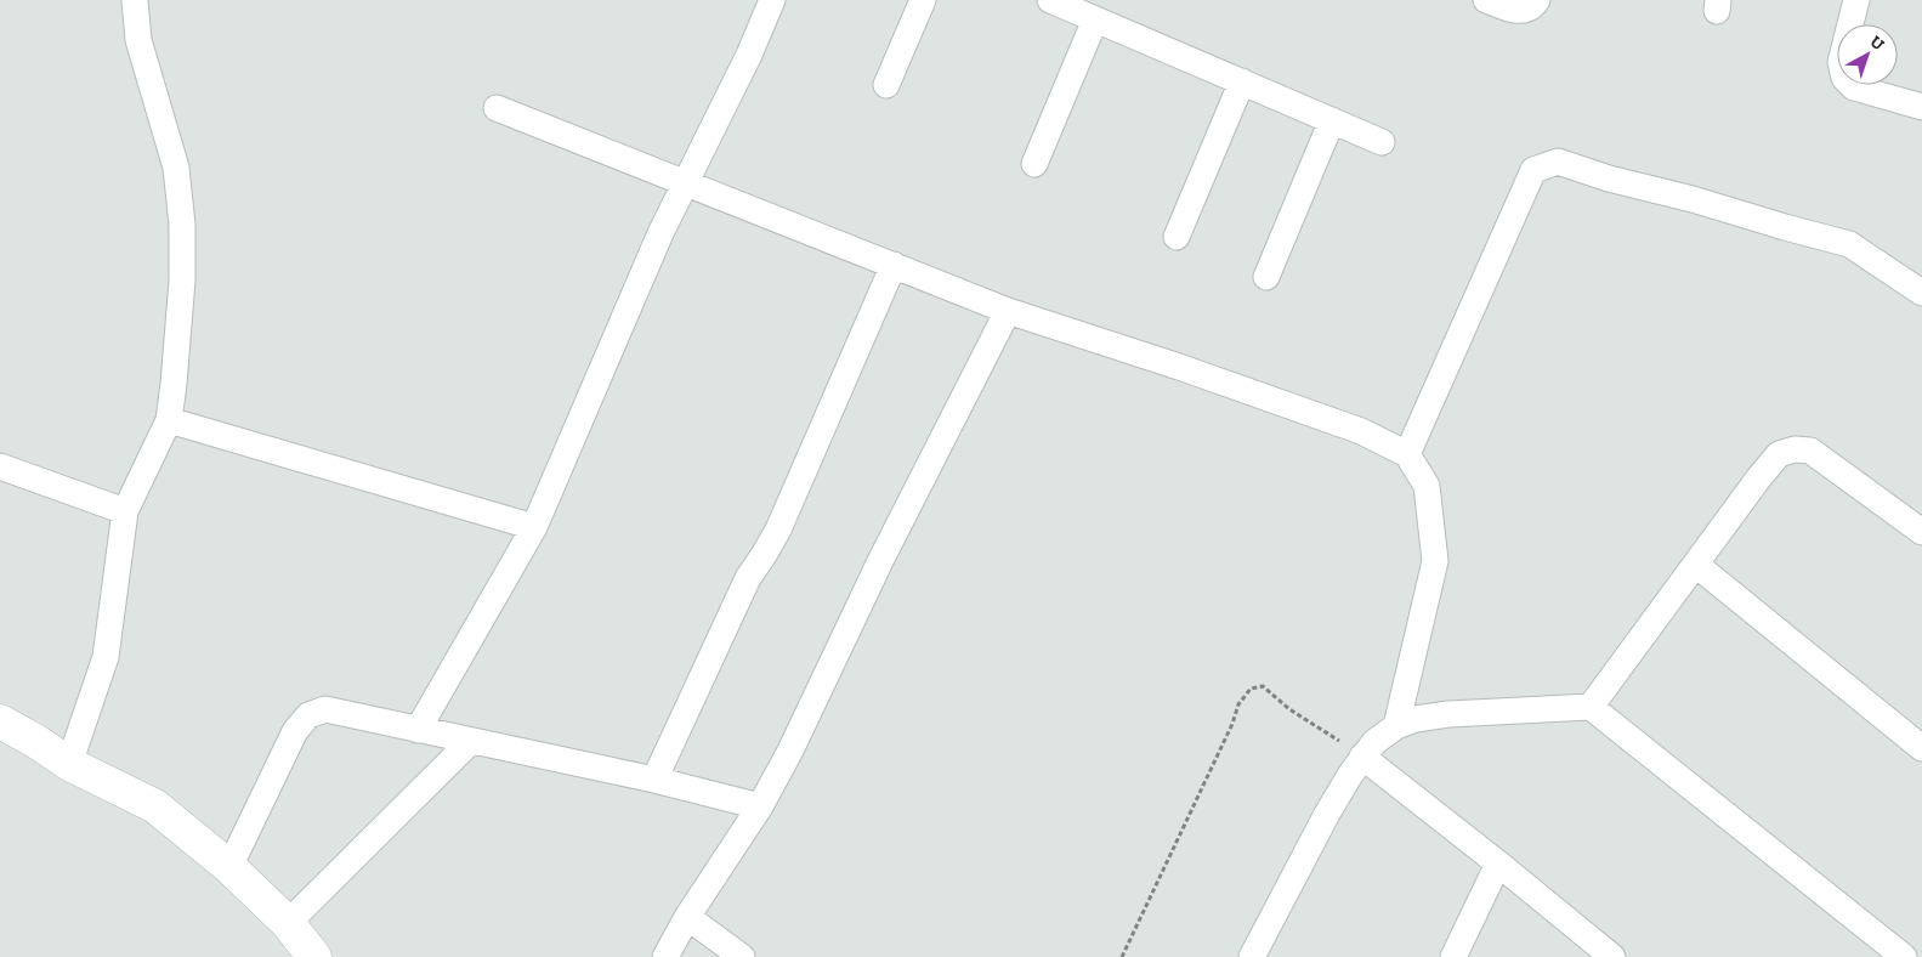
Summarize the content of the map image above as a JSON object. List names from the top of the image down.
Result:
{
  "north": "top right"
}
